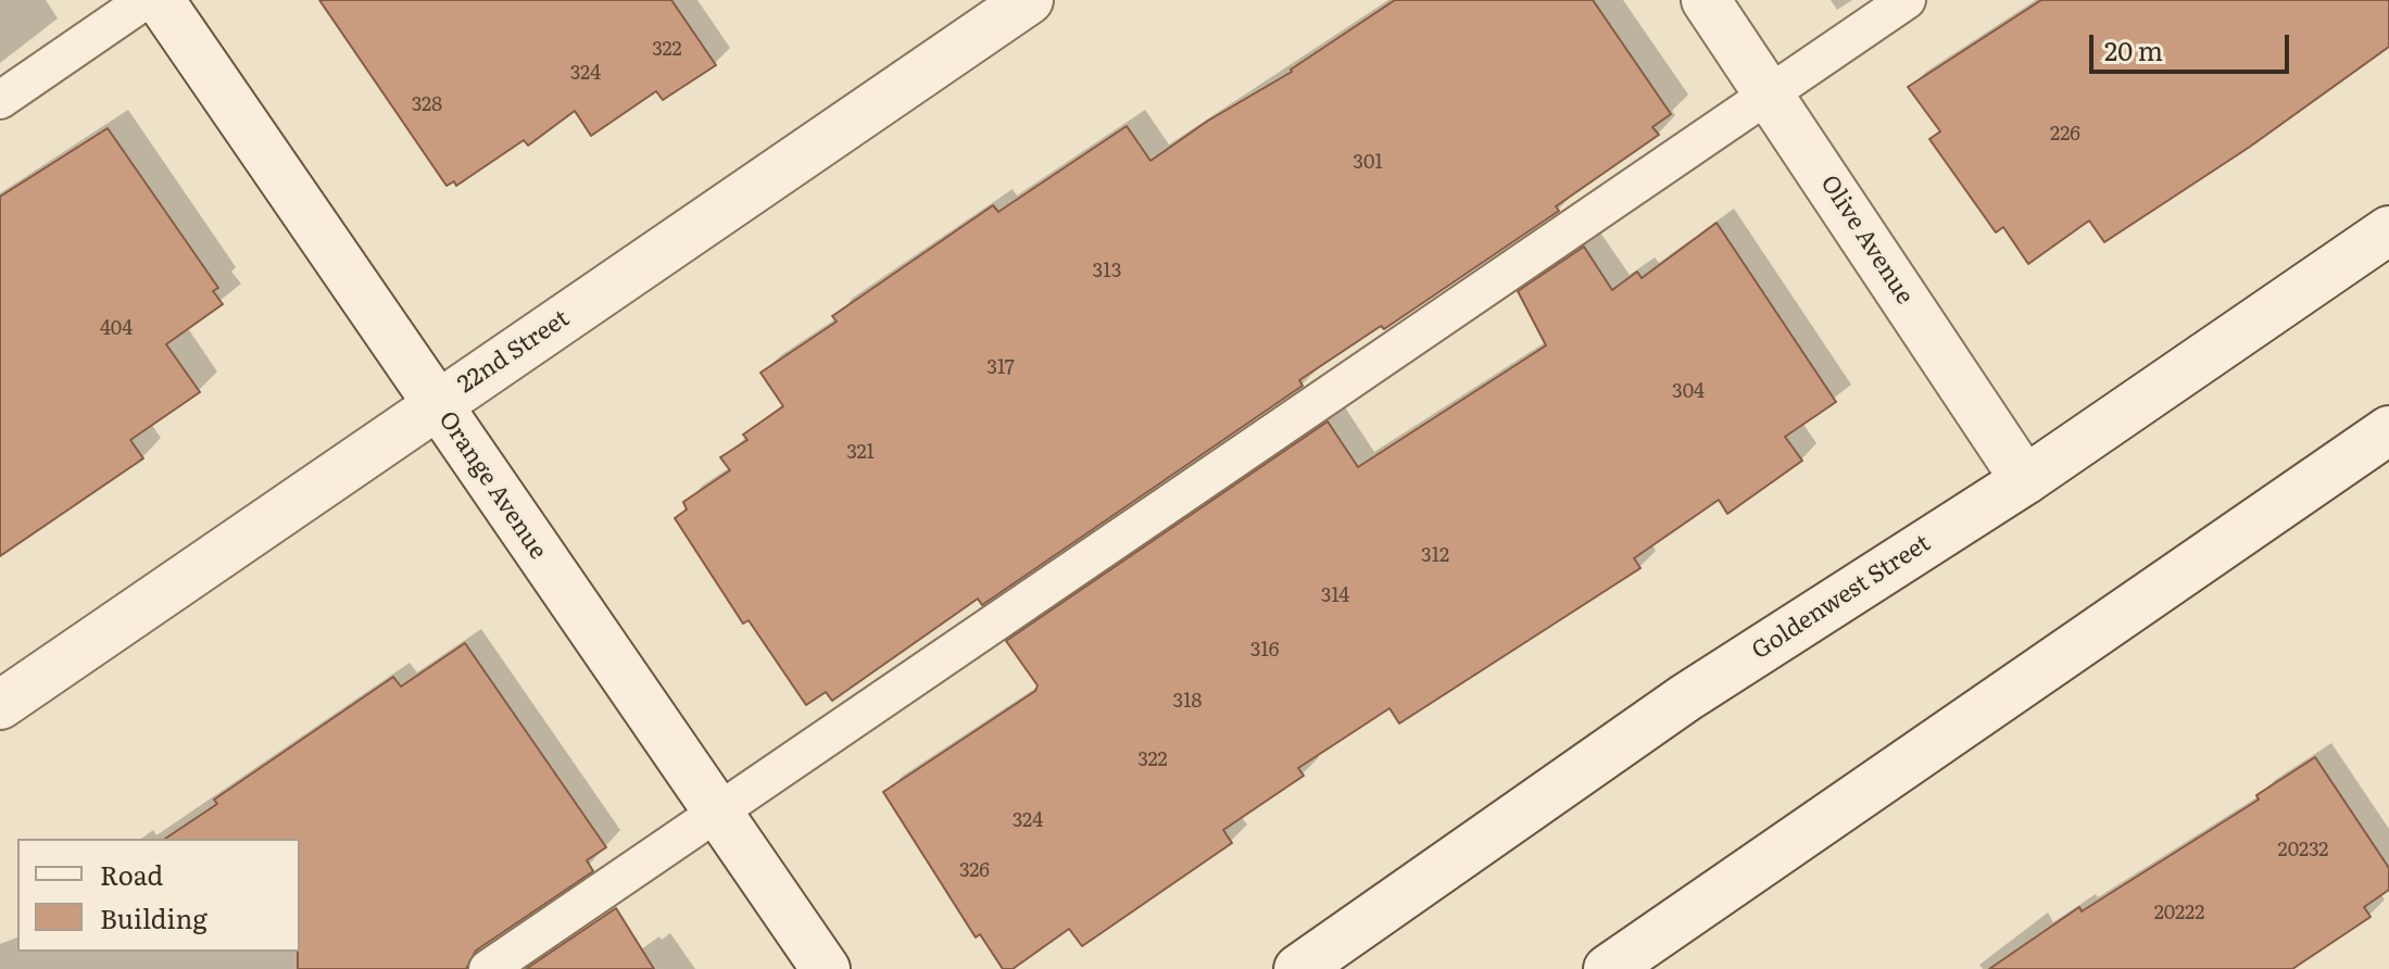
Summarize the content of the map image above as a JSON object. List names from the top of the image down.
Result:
{
  "streets": {
    "street": [
      "Olive Avenue",
      "22nd Street",
      "Orange Avenue",
      "Goldenwest Street"
    ]
  },
  "crossings": [
    ["Olive Avenue", "Goldenwest Street"],
    ["22nd Street", "Orange Avenue"]
  ],
  "house_numbers": [
    "322",
    "324",
    "328",
    "226",
    "301",
    "313",
    "404",
    "317",
    "304",
    "321",
    "312",
    "314",
    "316",
    "318",
    "322",
    "324",
    "20232",
    "326",
    "20222"
  ],
  "legend": ["Road", "Building"],
  "scale_bar": "20 m"
}
